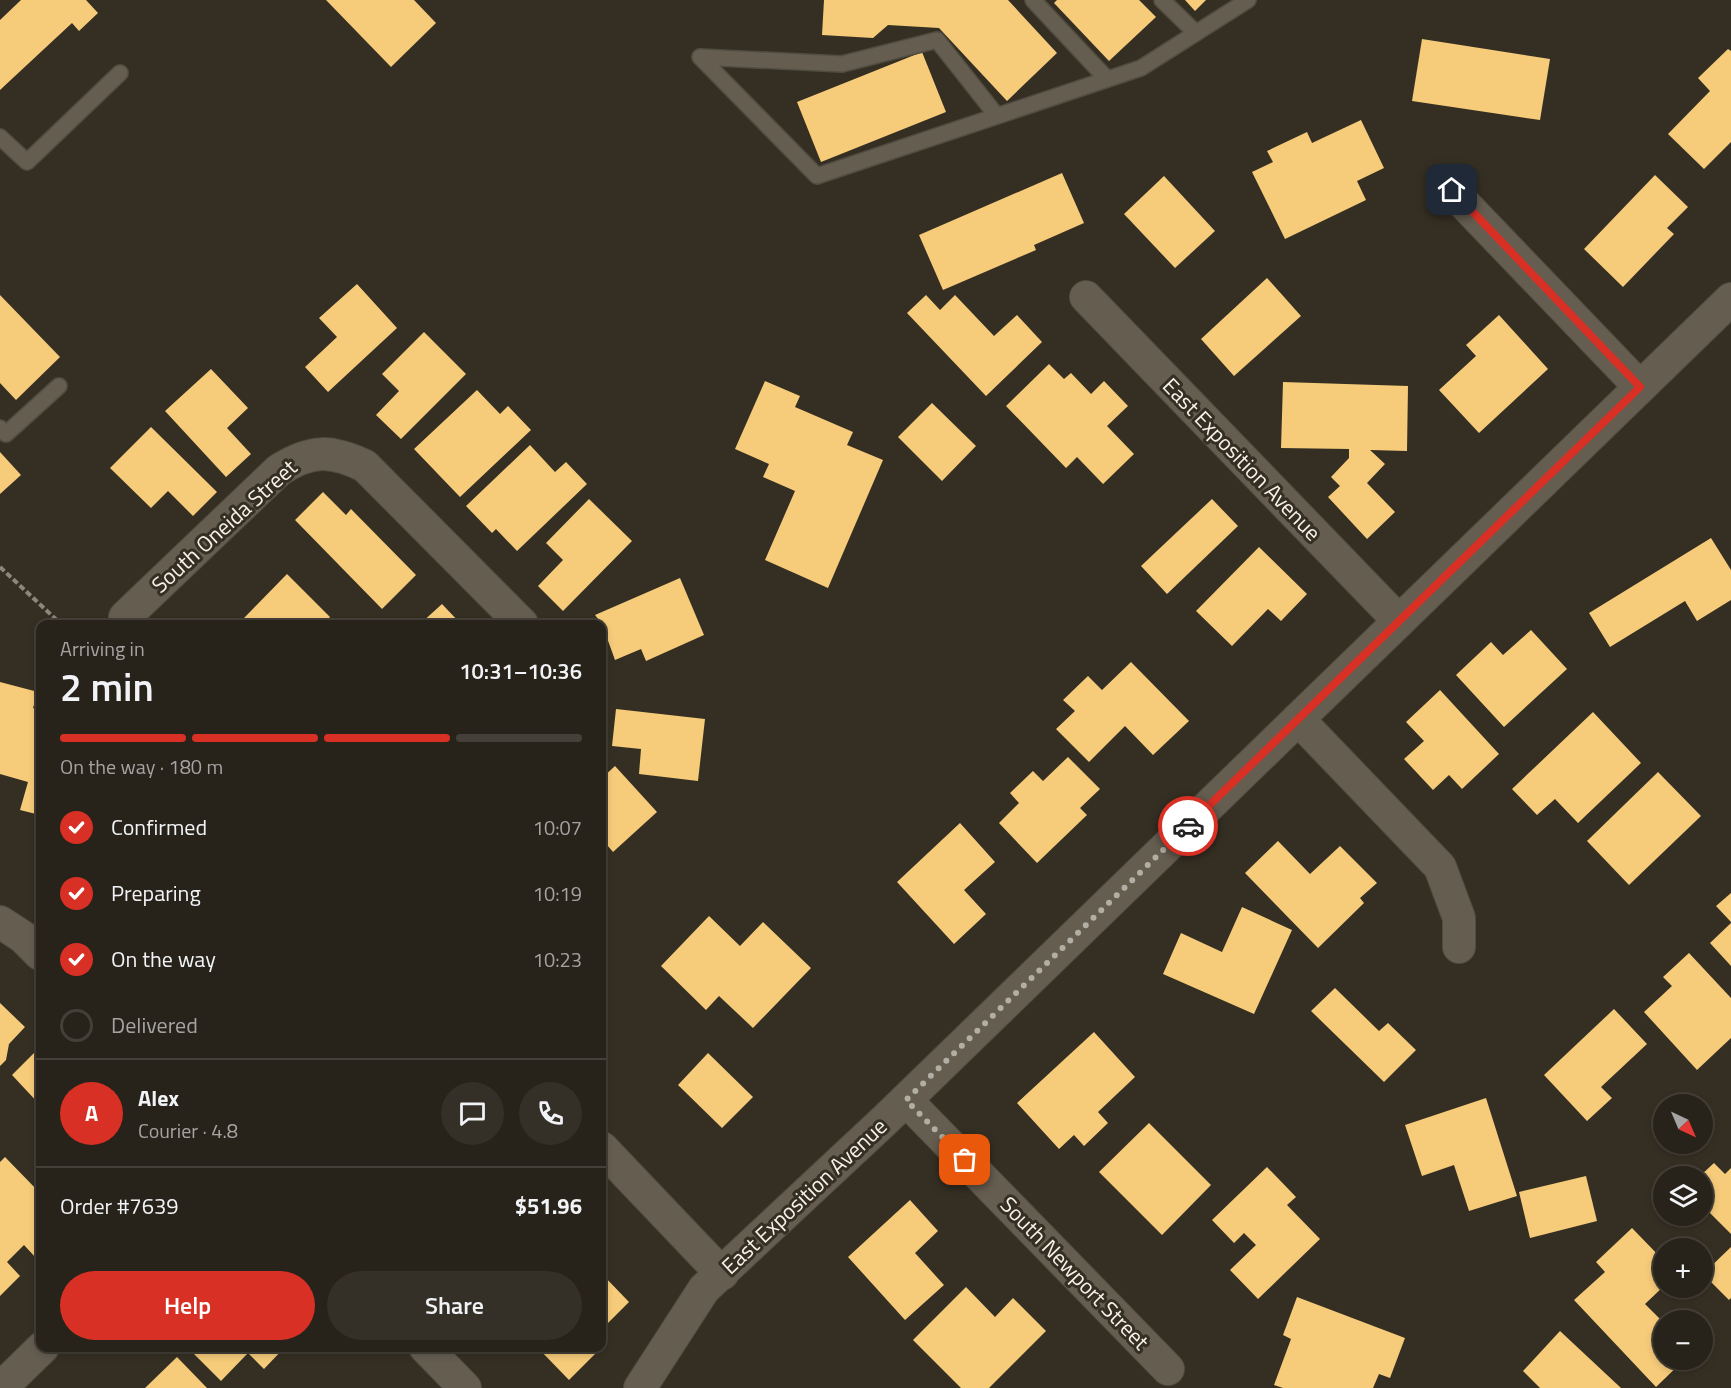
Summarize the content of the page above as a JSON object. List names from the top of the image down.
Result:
{
  "streets": {
    "street": ["East Exposition Avenue", "South Oneida Street", "South Newport Street"]
  },
  "crossings": [
    ["East Exposition Avenue", "South Newport Street"]
  ],
  "north": "bottom right",
  "page": {
    "heading": ["2 min", "Arriving in", "10:31–10:36"],
    "panel": [
      "Alex",
      "Courier · 4.8",
      "Order #7639",
      "$51.96"
    ],
    "bar": "On the way · 180 m",
    "list": [
      ["Confirmed", "10:07"],
      ["Preparing", "10:19"],
      ["On the way", "10:23"],
      "Delivered"
    ],
    "round": "A",
    "map_buttons": ["+", "−"],
    "buttons": ["Help", "Share"]
  }
}
